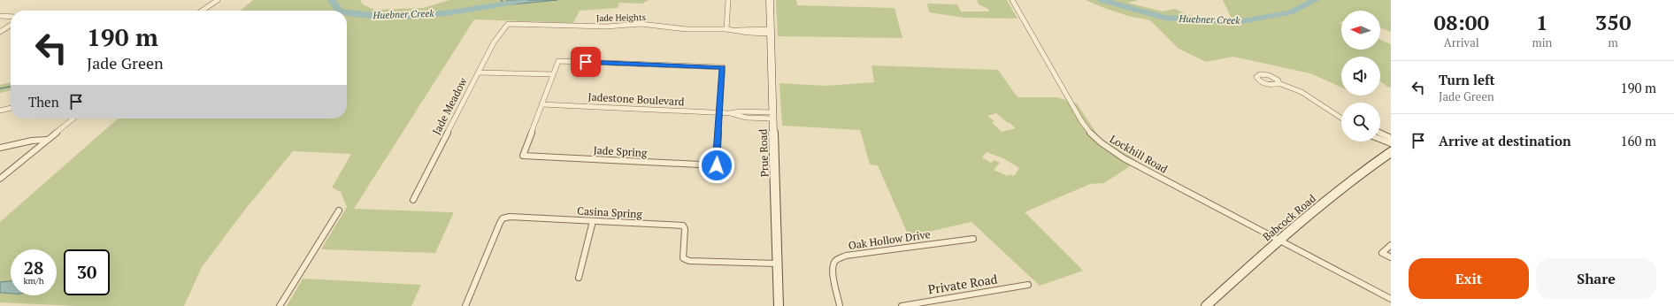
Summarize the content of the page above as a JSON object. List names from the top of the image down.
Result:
{
  "streets": {
    "main road": ["Prue Road", "Babcock Road"],
    "street": [
      "Jade Heights",
      "Jadestone Boulevard",
      "Jade Meadow",
      "Jade Spring",
      "Lockhill Road",
      "Casina Spring",
      "Oak Hollow Drive",
      "Private Road"
    ]
  },
  "crossings": [
    ["Jade Heights", "Jade Meadow"],
    ["Jade Heights", "Prue Road"],
    ["Jadestone Boulevard", "Jade Spring"],
    ["Jadestone Boulevard", "Prue Road"],
    ["Prue Road", "Casina Spring"],
    ["Lockhill Road", "Babcock Road"]
  ],
  "water": ["Huebner Creek"],
  "north": "left",
  "page": {
    "eta": [
      "08:00",
      "Arrival",
      "1",
      "min",
      "350",
      "m"
    ],
    "turn": ["190 m", "Jade Green"],
    "list": [
      {
        "name": "Turn left",
        "note": "Jade Green",
        "value": "190 m"
      },
      {
        "name": "Arrive at destination",
        "value": "160 m"
      }
    ],
    "then": "Then",
    "speed": "28 km/h",
    "limit": "30",
    "buttons": ["Exit", "Share"]
  }
}
